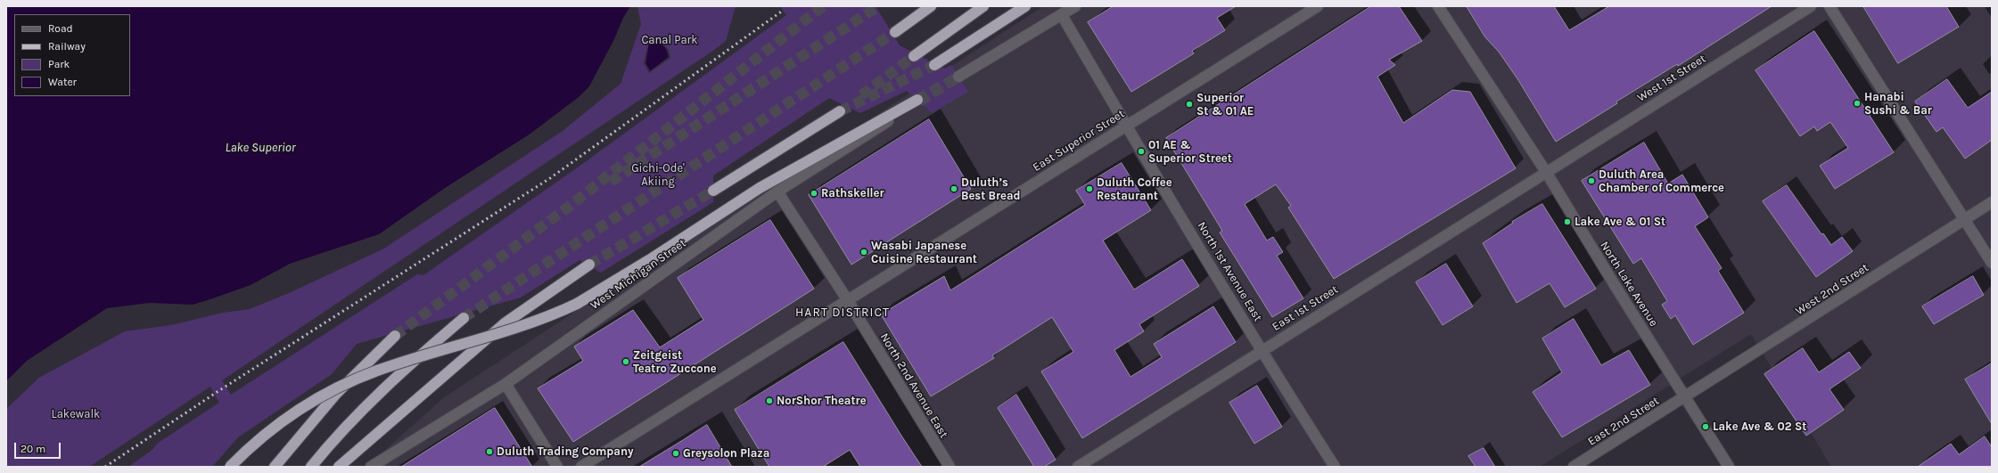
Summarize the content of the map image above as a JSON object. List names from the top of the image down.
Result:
{
  "streets": {
    "street": [
      "West 1st Street",
      "East Superior Street",
      "North 1st Avenue East",
      "West Michigan Street",
      "North Lake Avenue",
      "West 2nd Street",
      "East 1st Street",
      "North 2nd Avenue East",
      "East 2nd Street"
    ]
  },
  "crossings": [
    ["West 1st Street", "North Lake Avenue"],
    ["West 1st Street", "East 1st Street"],
    ["East Superior Street", "North 1st Avenue East"],
    ["East Superior Street", "North 2nd Avenue East"],
    ["North 1st Avenue East", "East 1st Street"],
    ["West Michigan Street", "North 2nd Avenue East"],
    ["North Lake Avenue", "West 2nd Street"],
    ["North Lake Avenue", "East 1st Street"],
    ["North Lake Avenue", "East 2nd Street"],
    ["West 2nd Street", "East 2nd Street"]
  ],
  "districts": ["HART DISTRICT"],
  "water": ["Lake Superior"],
  "parks": ["Canal Park", "Gichi-Ode' Akiing", "Lakewalk"],
  "places": [
    "Hanabi Sushi & Bar",
    "Superior St & 01 AE",
    "01 AE & Superior Street",
    "Duluth Area Chamber of Commerce",
    "Duluth’s Best Bread",
    "Duluth Coffee Restaurant",
    "Rathskeller",
    "Lake Ave & 01 St",
    "Wasabi Japanese Cuisine Restaurant",
    "Zeitgeist Teatro Zuccone",
    "NorShor Theatre",
    "Lake Ave & 02 St",
    "Duluth Trading Company",
    "Greysolon Plaza"
  ],
  "legend": [
    "Road",
    "Railway",
    "Park",
    "Water"
  ],
  "scale_bar": "20 m"
}
